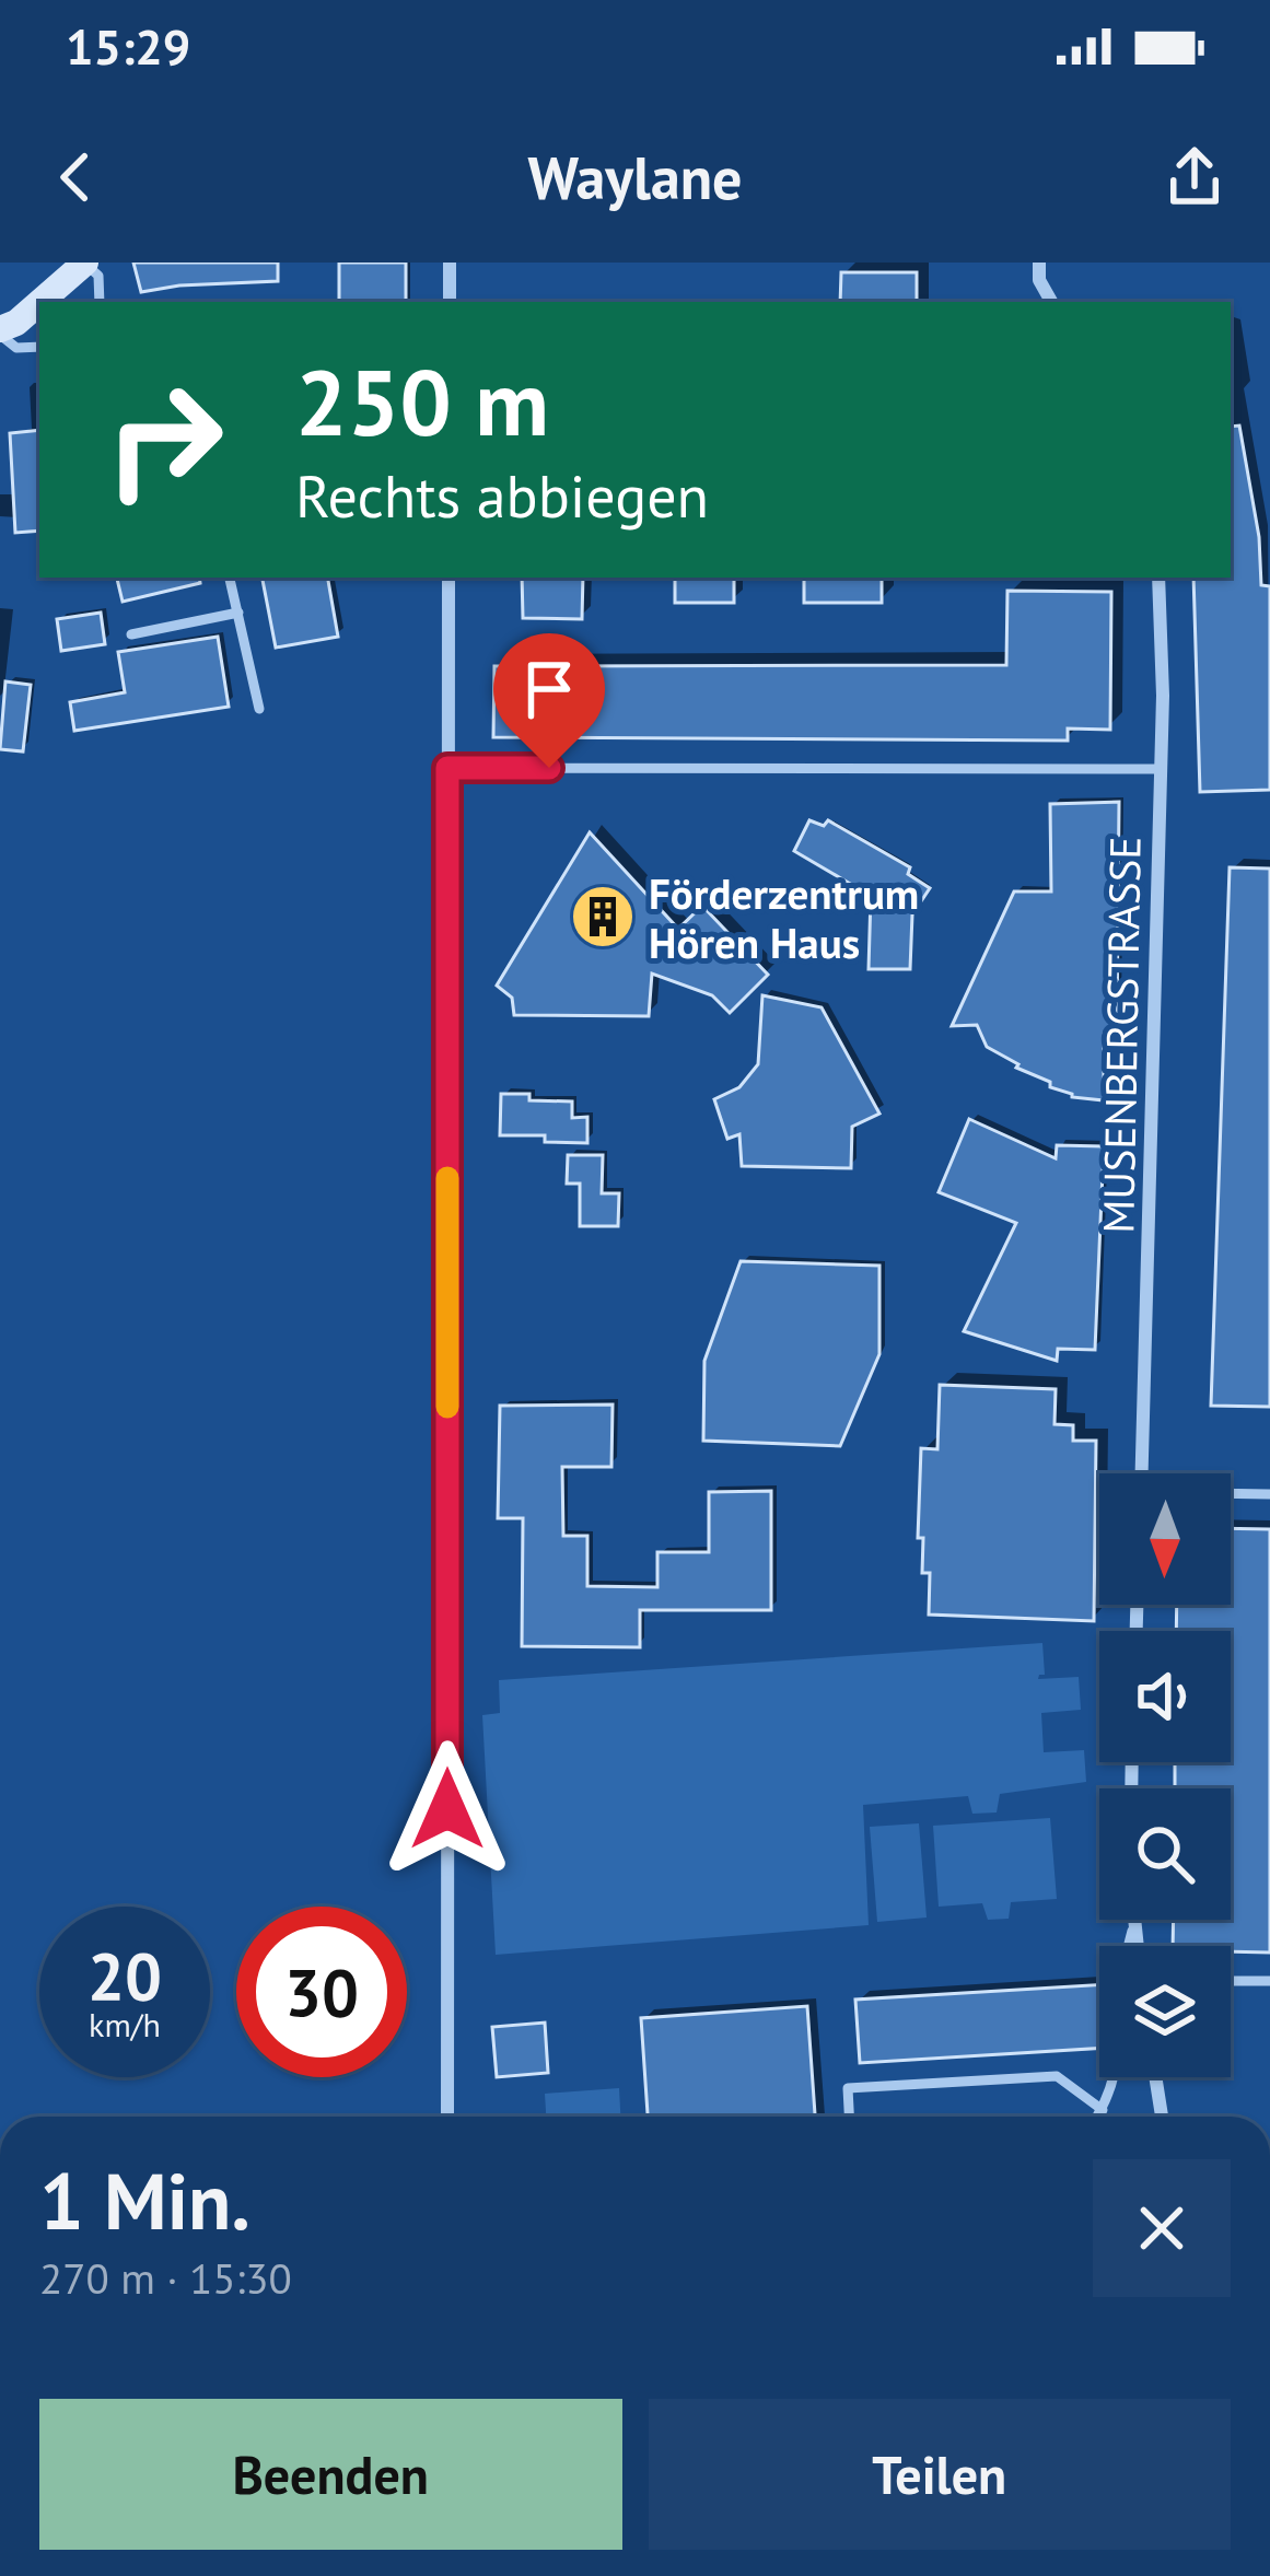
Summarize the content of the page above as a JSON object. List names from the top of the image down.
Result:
{
  "streets": {
    "street": ["MUSENBERGSTRASSE"]
  },
  "places": {
    "building": ["Förderzentrum Hören Haus"]
  },
  "north": "bottom",
  "page": {
    "status": "15:29",
    "header": "Waylane",
    "turn": ["250 m", "Rechts abbiegen"],
    "speed": "20 km/h",
    "limit": "30",
    "heading": ["1 Min.", "270 m · 15:30"],
    "buttons": ["Beenden", "Teilen"]
  }
}
